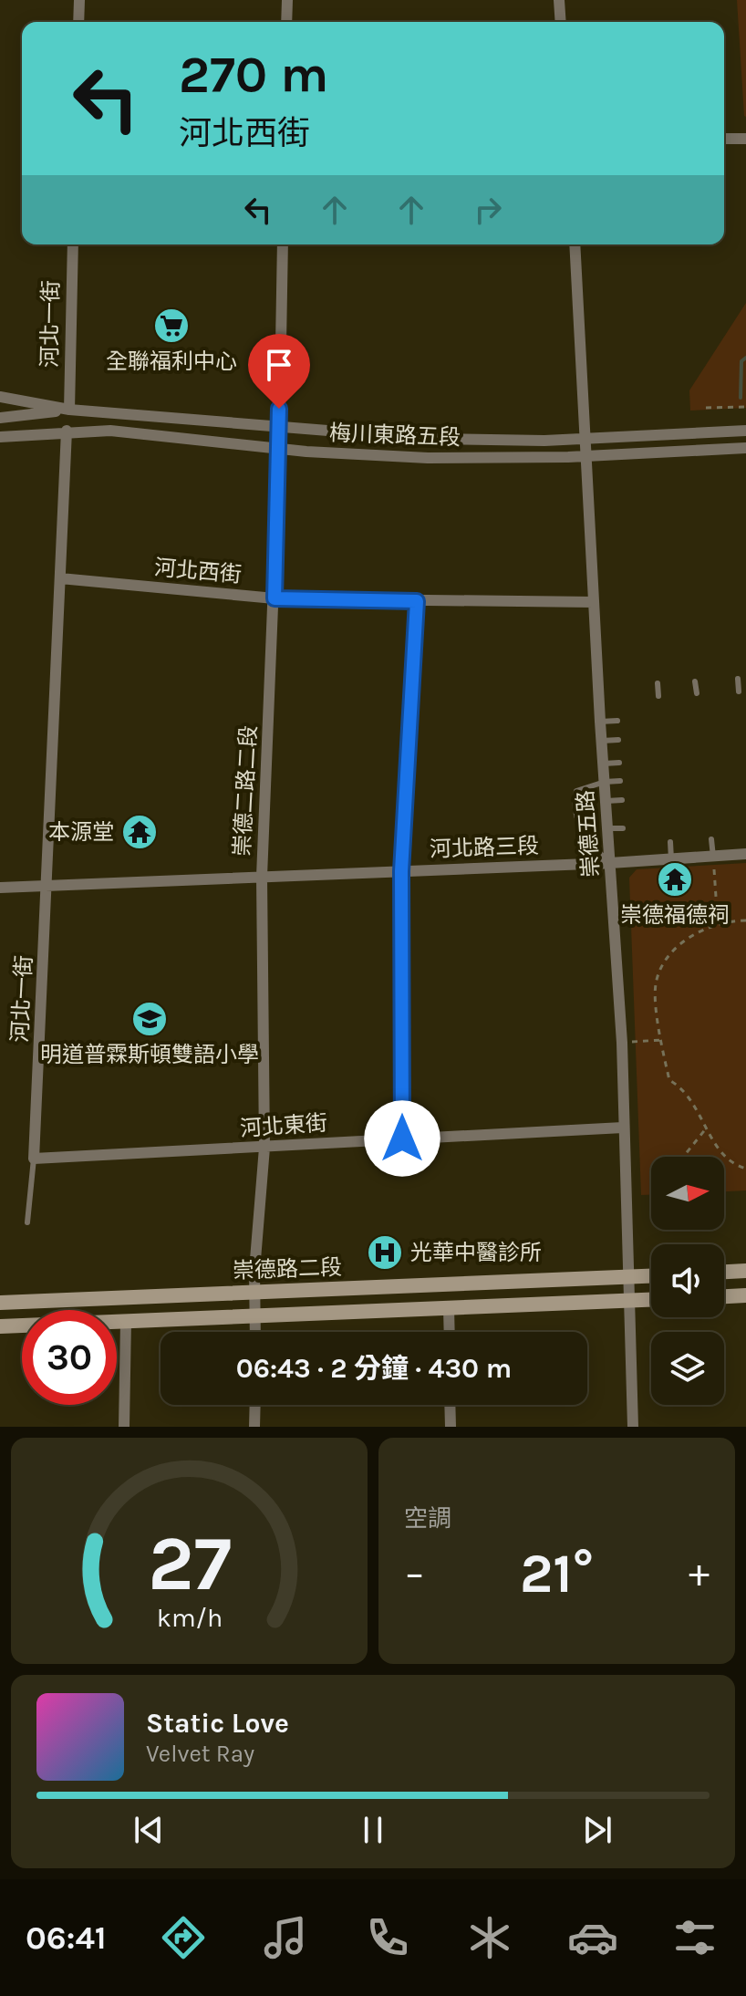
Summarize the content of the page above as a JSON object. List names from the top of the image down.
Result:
{
  "streets": {
    "main road": ["崇德路二段"],
    "street": [
      "河北一街",
      "梅川東路五段",
      "河北西街",
      "崇德二路二段",
      "崇德五路",
      "河北路三段",
      "河北東街"
    ]
  },
  "crossings": [
    ["河北一街", "梅川東路五段"],
    ["河北一街", "河北西街"],
    ["河北一街", "河北路三段"],
    ["河北一街", "河北東街"],
    ["梅川東路五段", "崇德二路二段"],
    ["梅川東路五段", "崇德五路"],
    ["河北西街", "崇德二路二段"],
    ["河北西街", "崇德五路"],
    ["崇德二路二段", "河北路三段"],
    ["崇德二路二段", "河北東街"],
    ["崇德二路二段", "崇德路二段"],
    ["崇德五路", "河北路三段"],
    ["崇德五路", "河北東街"],
    ["崇德五路", "崇德路二段"]
  ],
  "places": {
    "supermarket": ["全聯福利中心"],
    "temple": ["本源堂", "崇德福德祠"],
    "school or university": ["明道普霖斯頓雙語小學"],
    "hospital": ["光華中醫診所"]
  },
  "north": "right",
  "page": {
    "turn": ["270 m", "河北西街"],
    "limit": "30",
    "trip": "06:43 · 2 分鐘 · 430 m",
    "tile": "空調",
    "heat": ["−", "21°", "+"],
    "song": ["Static Love", "Velvet Ray"],
    "tabs": "06:41",
    "gauge": ["27", "km/h"]
  }
}
